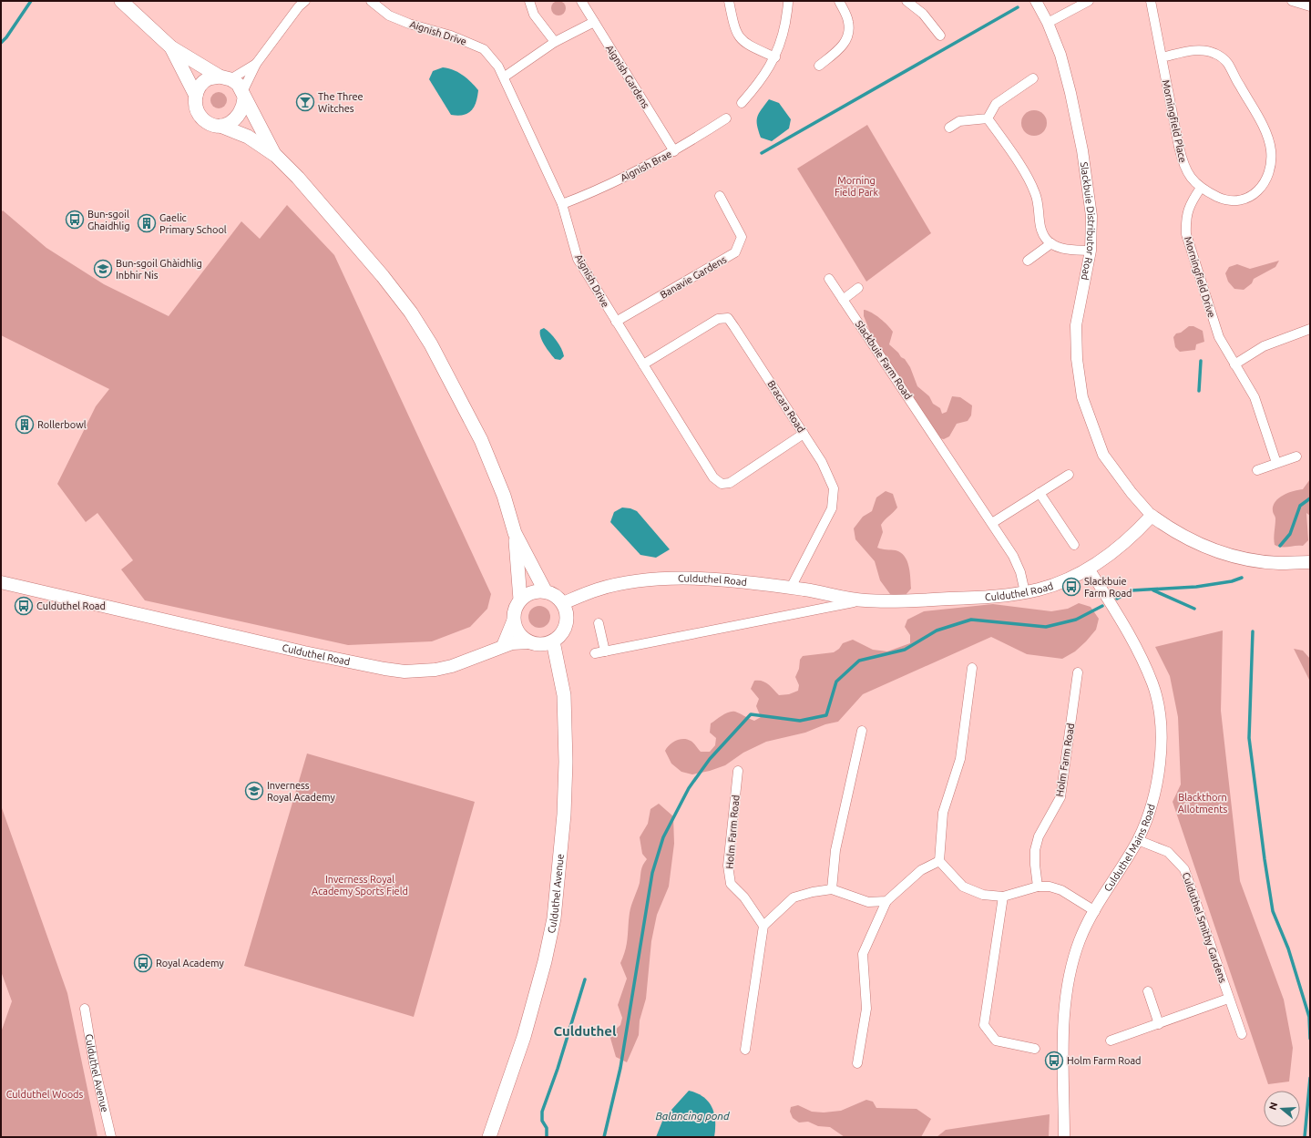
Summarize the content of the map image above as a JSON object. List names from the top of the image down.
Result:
{
  "streets": {
    "main road": ["Culduthel Road", "Culduthel Avenue"],
    "street": [
      "Aignish Drive",
      "Aignish Gardens",
      "Morningfield Place",
      "Aignish Brae",
      "Slackbuie Distributor Road",
      "Banavie Gardens",
      "Morningfield Drive",
      "Slackbuie Farm Road",
      "Bracara Road",
      "Holm Farm Road",
      "Culduthel Mains Road",
      "Culduthel Smithy Gardens"
    ]
  },
  "crossings": [
    ["Aignish Drive", "Aignish Brae"],
    ["Aignish Drive", "Banavie Gardens"],
    ["Aignish Drive", "Bracara Road"],
    ["Aignish Gardens", "Aignish Brae"],
    ["Morningfield Place", "Morningfield Drive"],
    ["Slackbuie Distributor Road", "Culduthel Road"],
    ["Slackbuie Farm Road", "Culduthel Road"],
    ["Bracara Road", "Culduthel Road"],
    ["Culduthel Road", "Culduthel Mains Road"],
    ["Culduthel Road", "Culduthel Avenue"],
    ["Culduthel Mains Road", "Culduthel Smithy Gardens"]
  ],
  "districts": ["Culduthel"],
  "water": ["Balancing pond"],
  "parks": [
    "Morning Field Park",
    "Blackthorn Allotments",
    "Inverness Royal Academy Sports Field",
    "Culduthel Woods"
  ],
  "places": {
    "bar": ["The Three Witches"],
    "bus stop": [
      "Bun-sgoil Ghaidhlig",
      "Slackbuie Farm Road",
      "Culduthel Road",
      "Royal Academy",
      "Holm Farm Road"
    ],
    "building": ["Gaelic Primary School", "Rollerbowl"],
    "school or university": ["Bun-sgoil Ghàidhlig Inbhir Nis", "Inverness Royal Academy"]
  },
  "north": "left"
}
